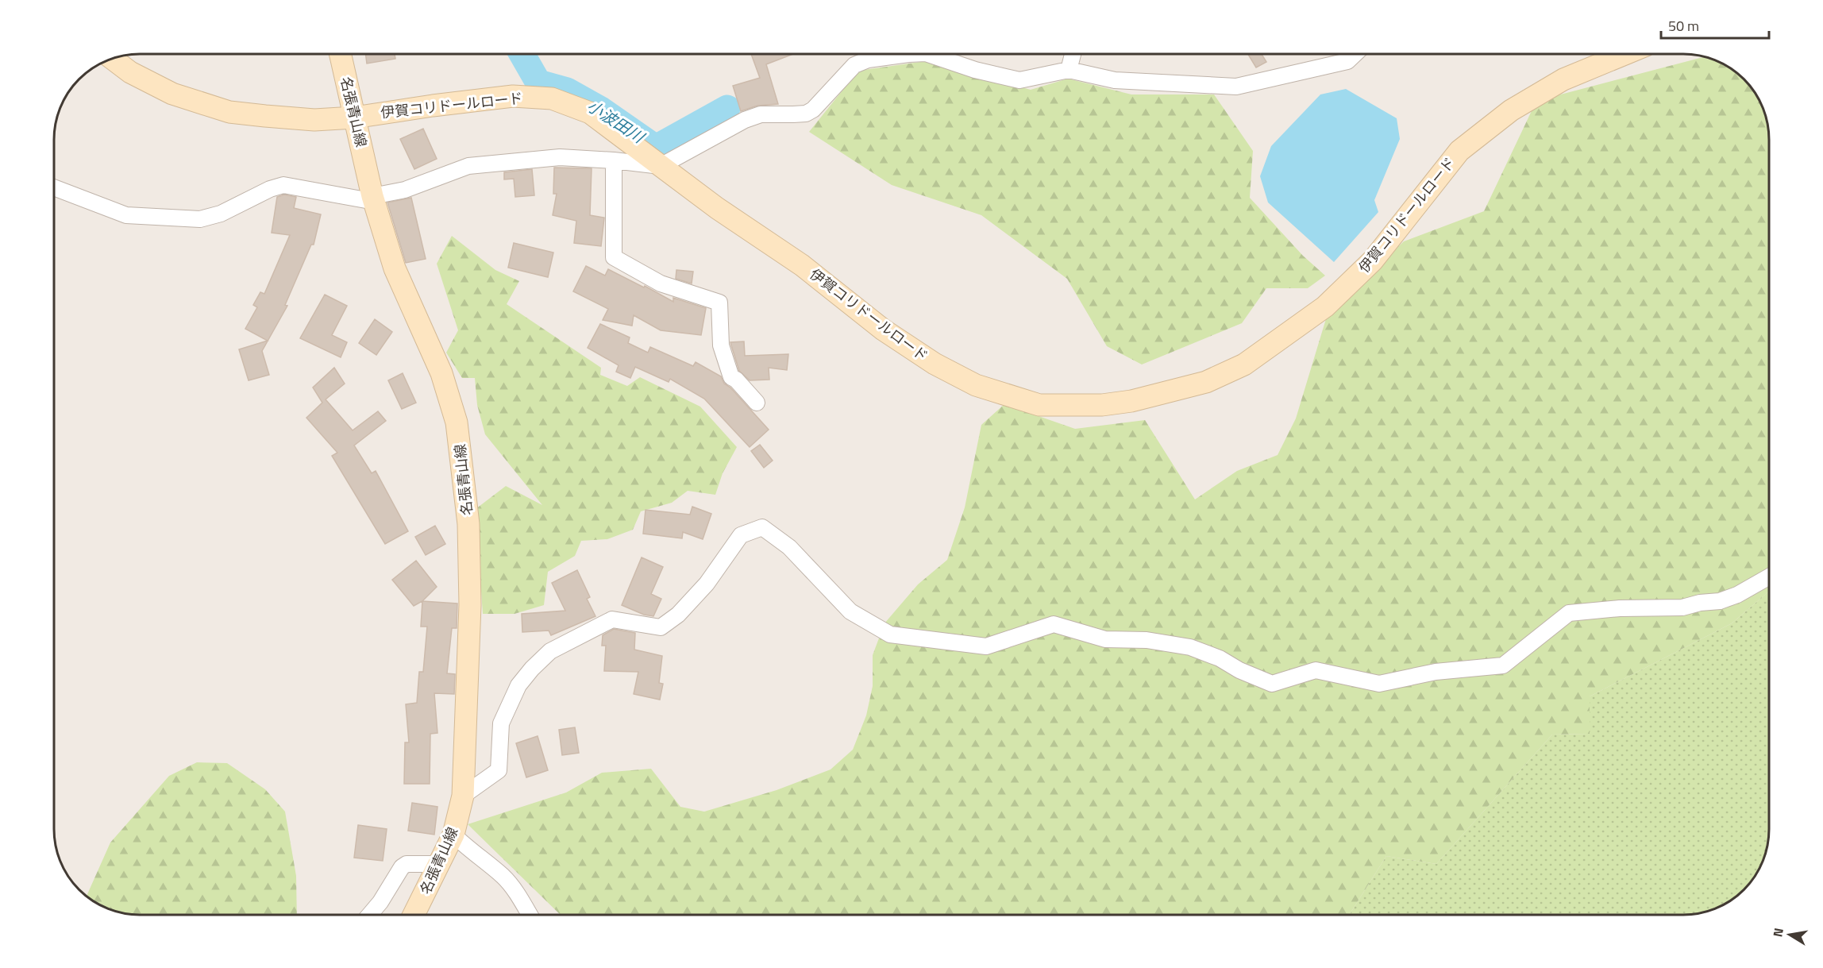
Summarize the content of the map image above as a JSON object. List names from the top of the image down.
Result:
{
  "streets": {
    "street": ["伊賀コリドールロード", "名張青山線"]
  },
  "crossings": [
    ["伊賀コリドールロード", "名張青山線"]
  ],
  "water": ["小波田川"],
  "scale_bar": "50 m",
  "north": "left"
}
